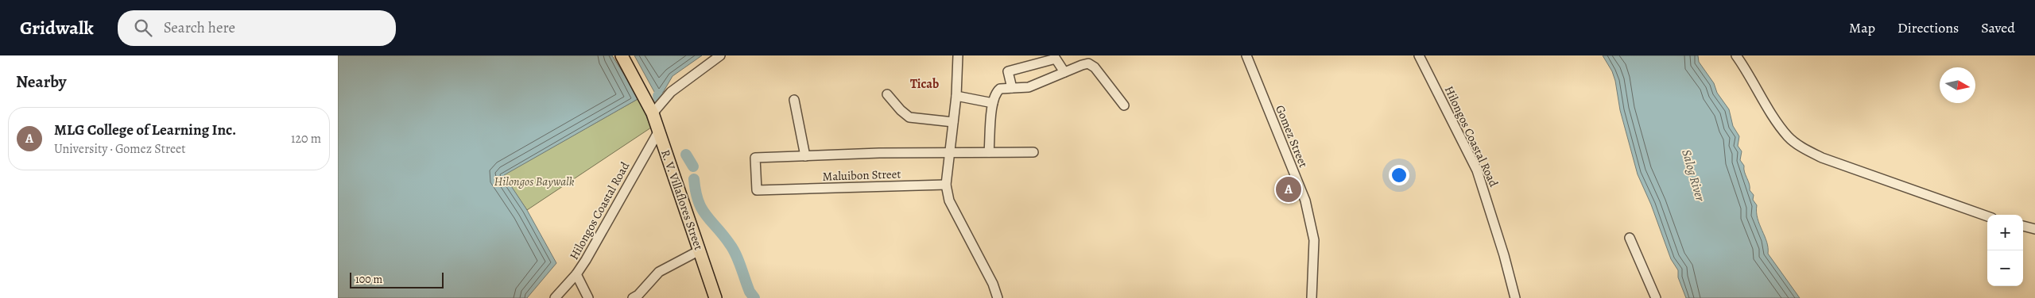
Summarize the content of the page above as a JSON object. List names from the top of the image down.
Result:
{
  "streets": {
    "main road": ["R. V. Villaflores Street"],
    "street": ["Gomez Street", "Hilongos Coastal Road", "Maluibon Street"]
  },
  "crossings": [
    ["Hilongos Coastal Road", "R. V. Villaflores Street"]
  ],
  "districts": ["Ticab"],
  "water": ["Salog River"],
  "parks": ["Hilongos Baywalk"],
  "scale_bar": "100 m",
  "north": "right",
  "page": {
    "header": "Gridwalk",
    "search": "Search here",
    "nav": ["Map", "Directions", "Saved"],
    "heading": "Nearby",
    "list": [
      {
        "mark": "A",
        "name": "MLG College of Learning Inc.",
        "note": "University · Gomez Street",
        "value": "120 m"
      }
    ],
    "pins": "A",
    "map_buttons": ["+", "−"],
    "scale": "100 m"
  }
}
